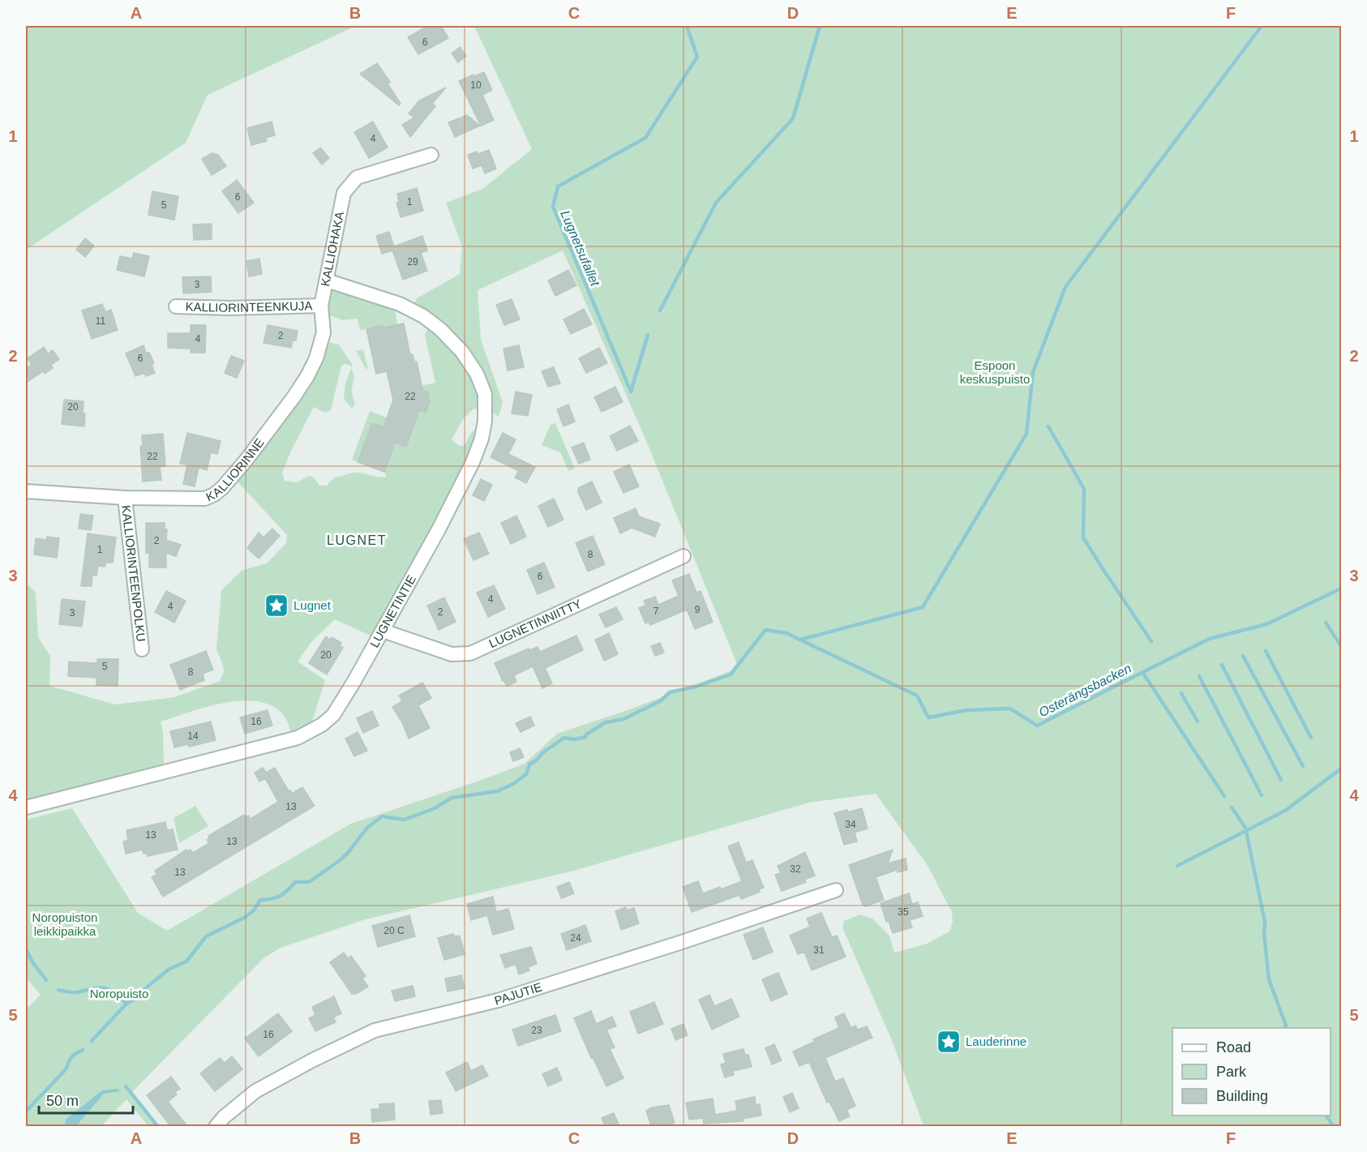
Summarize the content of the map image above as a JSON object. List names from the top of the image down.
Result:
{
  "streets": {
    "street": [
      "KALLIOHAKA",
      "KALLIORINTEENKUJA",
      "KALLIORINNE",
      "KALLIORINTEENPOLKU",
      "LUGNETINTIE",
      "LUGNETINNIITTY",
      "PAJUTIE"
    ]
  },
  "crossings": [
    ["KALLIOHAKA", "KALLIORINTEENKUJA"],
    ["KALLIOHAKA", "KALLIORINNE"],
    ["KALLIOHAKA", "LUGNETINTIE"],
    ["KALLIORINTEENKUJA", "KALLIORINNE"],
    ["KALLIORINNE", "KALLIORINTEENPOLKU"],
    ["LUGNETINTIE", "LUGNETINNIITTY"]
  ],
  "districts": ["LUGNET"],
  "water": ["Lugnetsufallet", "Osterängsbacken"],
  "parks": ["Espoon keskuspuisto", "Noropuiston leikkipaikka", "Noropuisto"],
  "places": {
    "place": ["Lugnet", "Lauderinne"]
  },
  "house_numbers": [
    "6",
    "10",
    "4",
    "6",
    "1",
    "5",
    "29",
    "3",
    "11",
    "2",
    "4",
    "6",
    "22",
    "20",
    "22",
    "2",
    "1",
    "8",
    "6",
    "4",
    "4",
    "9",
    "7",
    "2",
    "3",
    "20",
    "5",
    "8",
    "16",
    "14",
    "13",
    "34",
    "13",
    "13",
    "32",
    "13",
    "35",
    "20 C",
    "24",
    "31",
    "23",
    "16"
  ],
  "legend": ["Road", "Park", "Building"],
  "scale_bar": "50 m",
  "grid": {
    "columns": [
      "A",
      "B",
      "C",
      "D",
      "E",
      "F"
    ],
    "rows": [
      "1",
      "2",
      "3",
      "4",
      "5"
    ]
  }
}
